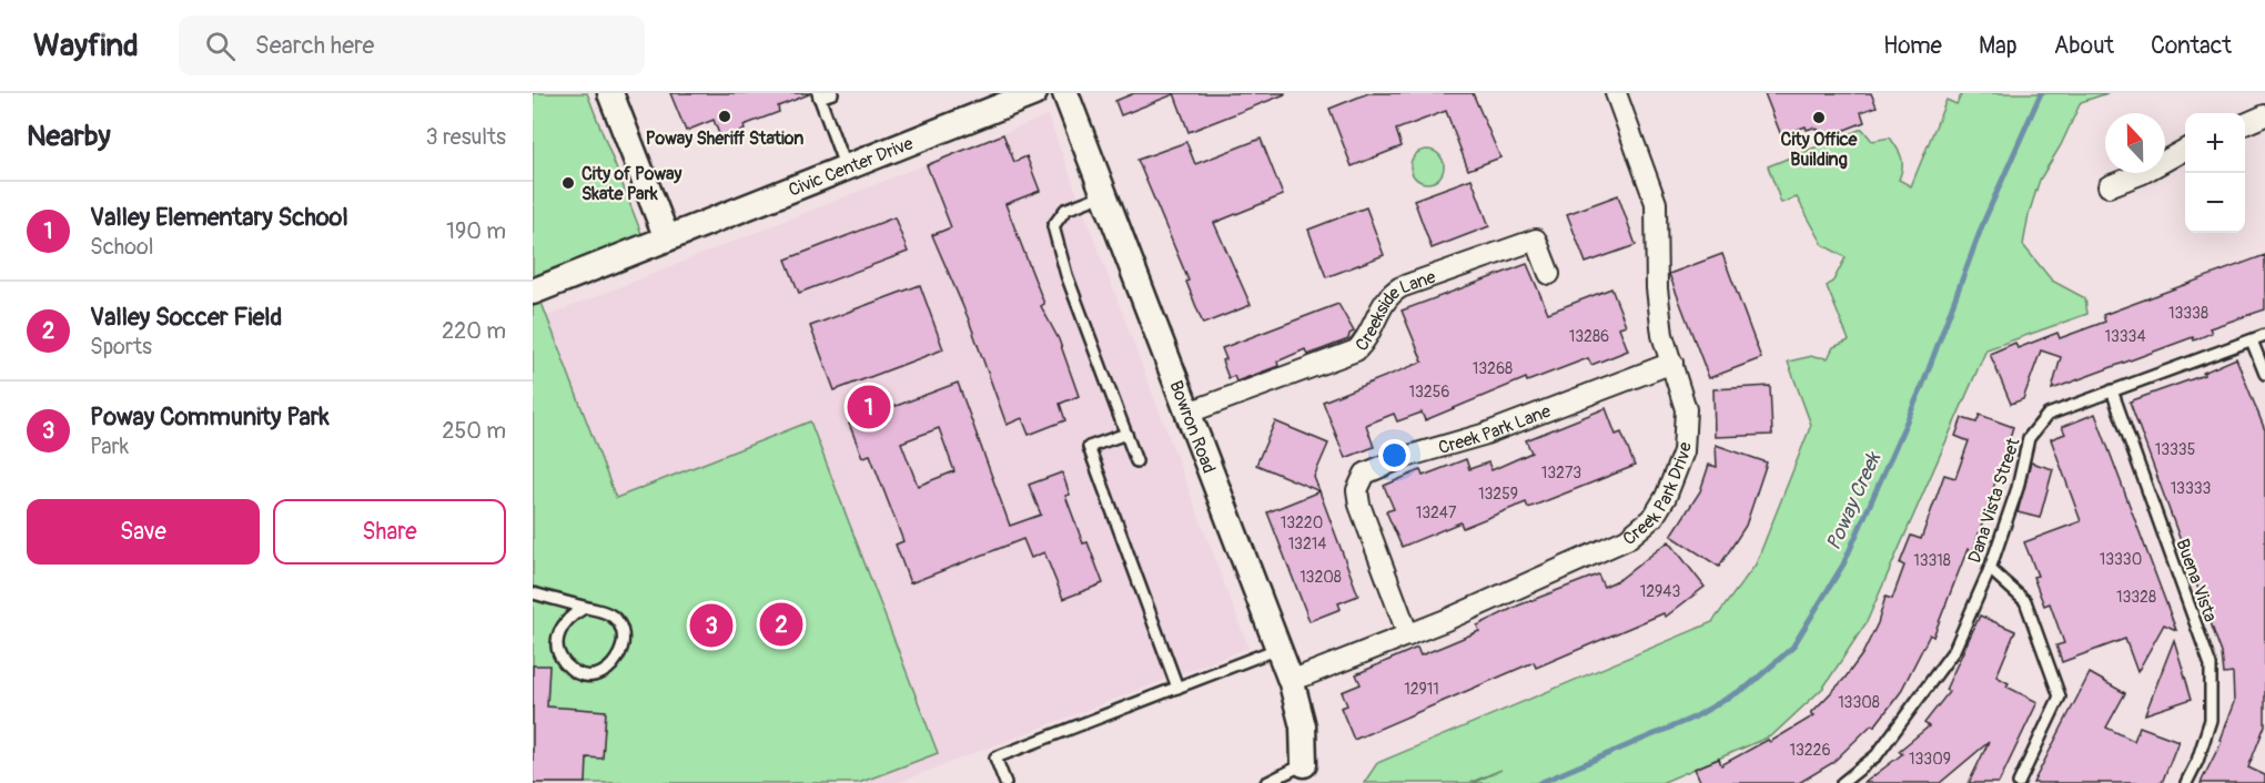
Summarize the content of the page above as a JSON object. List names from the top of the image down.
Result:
{
  "streets": {
    "street": [
      "Civic Center Drive",
      "Creekside Lane",
      "Bowron Road",
      "Creek Park Lane",
      "Creek Park Drive"
    ],
    "lane": ["Dana Vista Street", "Buena Vista"]
  },
  "crossings": [
    ["Creekside Lane", "Bowron Road"],
    ["Bowron Road", "Creek Park Drive"],
    ["Creek Park Lane", "Creek Park Drive"],
    ["Dana Vista Street", "Buena Vista"]
  ],
  "water": ["Poway Creek"],
  "places": ["Poway Sheriff Station", "City Office Building", "City of Poway Skate Park"],
  "house_numbers": [
    "13338",
    "13286",
    "13334",
    "13268",
    "13256",
    "13335",
    "13273",
    "13333",
    "13259",
    "13247",
    "13220",
    "13214",
    "13330",
    "13318",
    "13208",
    "12943",
    "13328",
    "12911",
    "13308",
    "13226",
    "13309"
  ],
  "north": "top",
  "page": {
    "header": "Wayfind",
    "search": "Search here",
    "nav": [
      "Home",
      "Map",
      "About",
      "Contact"
    ],
    "heading": ["Nearby", "3 results"],
    "map_buttons": ["+", "−"],
    "list": [
      {
        "mark": "1",
        "name": "Valley Elementary School",
        "note": "School",
        "value": "190 m"
      },
      {
        "mark": "2",
        "name": "Valley Soccer Field",
        "note": "Sports",
        "value": "220 m"
      },
      {
        "mark": "3",
        "name": "Poway Community Park",
        "note": "Park",
        "value": "250 m"
      }
    ],
    "pins": ["1", "2", "3"],
    "buttons": ["Save", "Share"]
  }
}
